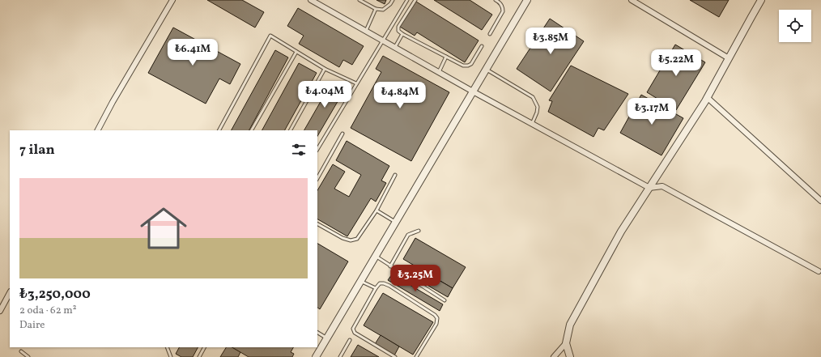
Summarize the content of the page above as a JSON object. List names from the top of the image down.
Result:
{
  "page": {
    "price": [
      "₺3.85M",
      "₺6.41M",
      "₺5.22M",
      "₺4.04M",
      "₺4.84M",
      "₺3.17M",
      "₺3.25M"
    ],
    "heading": "7 ilan",
    "list": [
      {
        "name": "₺3,250,000",
        "note": "2 oda · 62 m² · Daire"
      }
    ]
  }
}
